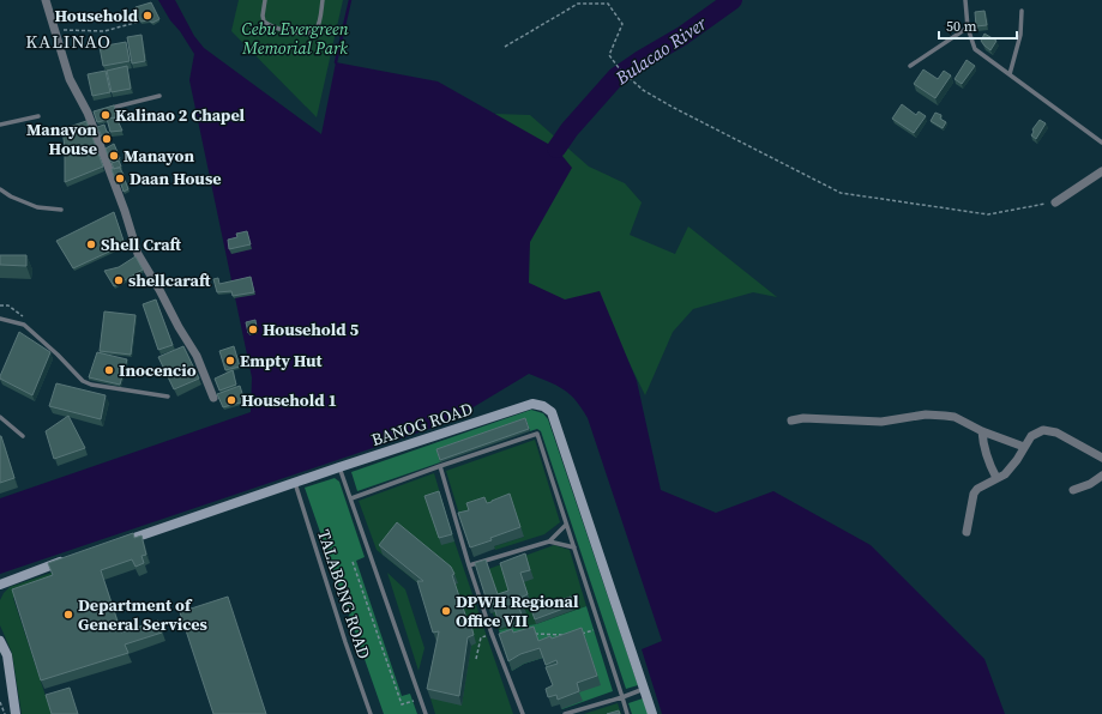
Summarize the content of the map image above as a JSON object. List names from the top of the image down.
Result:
{
  "streets": {
    "street": ["BANOG ROAD"],
    "lane": ["TALABONG ROAD"]
  },
  "crossings": [
    ["BANOG ROAD", "TALABONG ROAD"]
  ],
  "districts": ["KALINAO"],
  "water": ["Bulacao River"],
  "parks": ["Cebu Evergreen Memorial Park"],
  "places": [
    "Household",
    "Kalinao 2 Chapel",
    "Manayon House",
    "Manayon",
    "Daan House",
    "Shell Craft",
    "shellcaraft",
    "Household 5",
    "Empty Hut",
    "Inocencio",
    "Household 1",
    "DPWH Regional Office VII",
    "Department of General Services"
  ],
  "scale_bar": "50 m"
}
